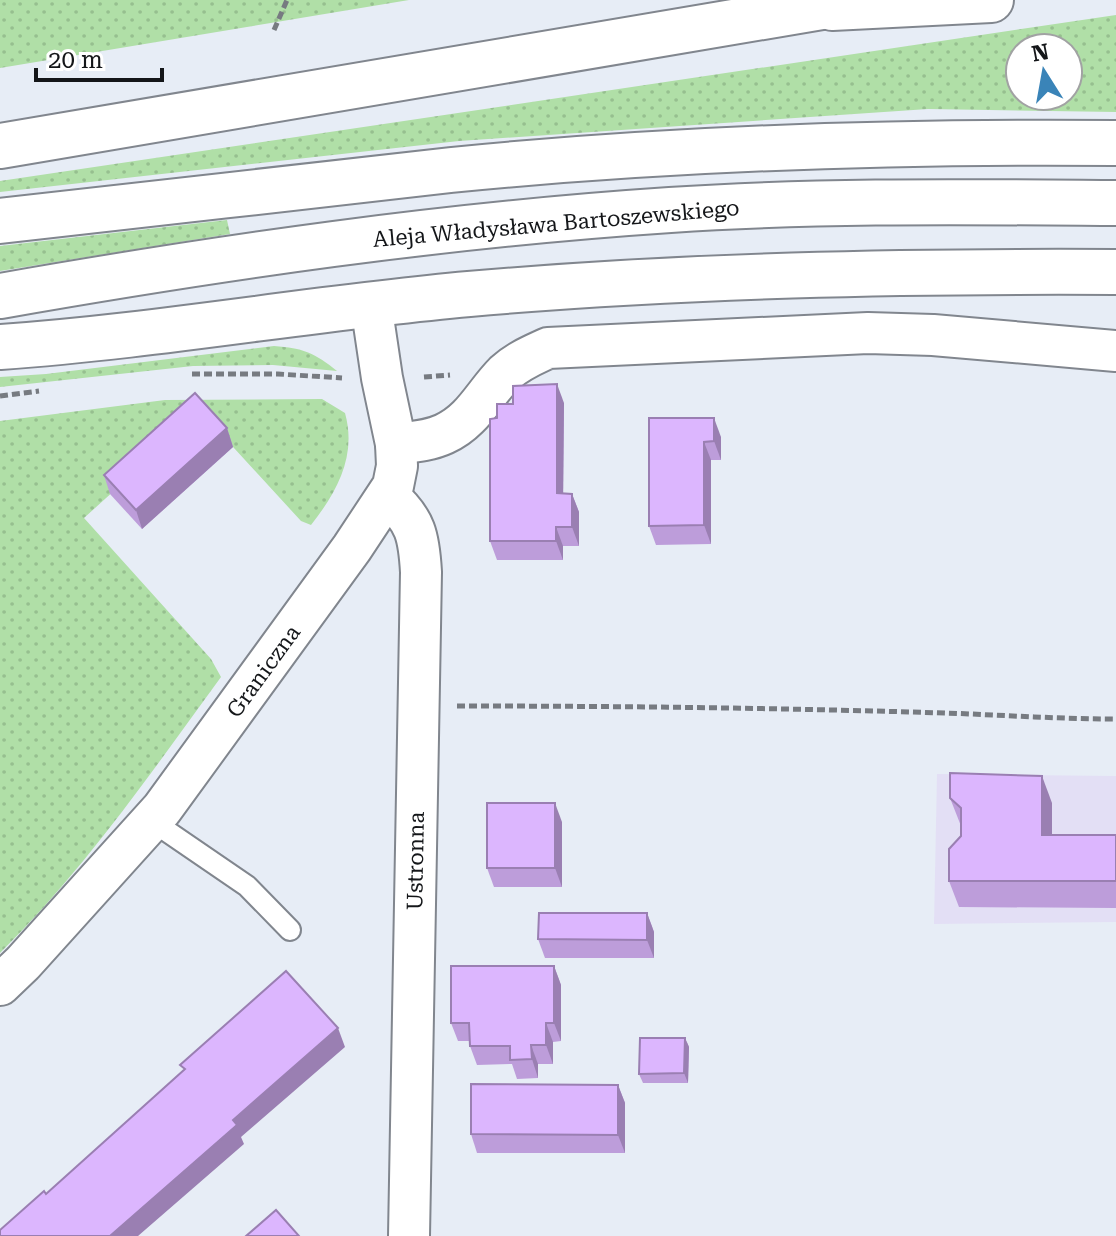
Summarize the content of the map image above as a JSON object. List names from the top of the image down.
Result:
{
  "streets": {
    "main road": ["Aleja Władysława Bartoszewskiego"],
    "street": ["Graniczna", "Ustronna"]
  },
  "crossings": [
    ["Graniczna", "Ustronna"]
  ],
  "scale_bar": "20 m",
  "north": "top"
}
